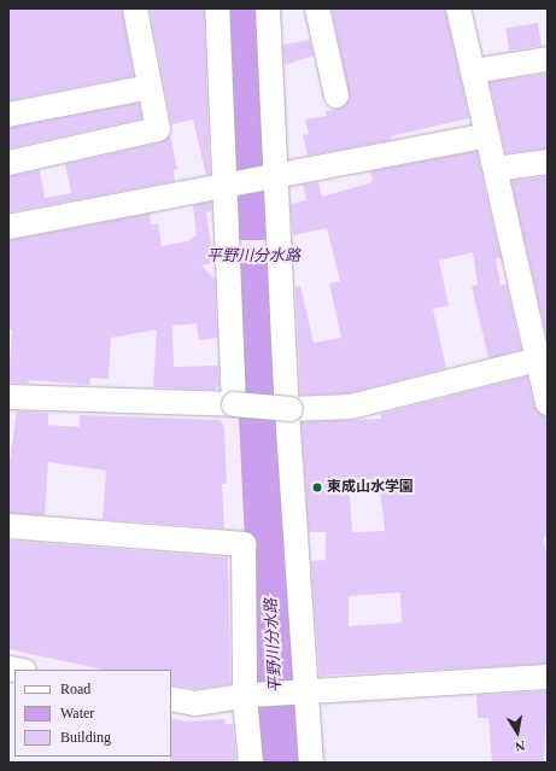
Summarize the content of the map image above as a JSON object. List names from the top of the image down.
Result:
{
  "water": ["平野川分水路"],
  "places": ["東成山水学園"],
  "legend": ["Road", "Water", "Building"],
  "north": "bottom"
}
